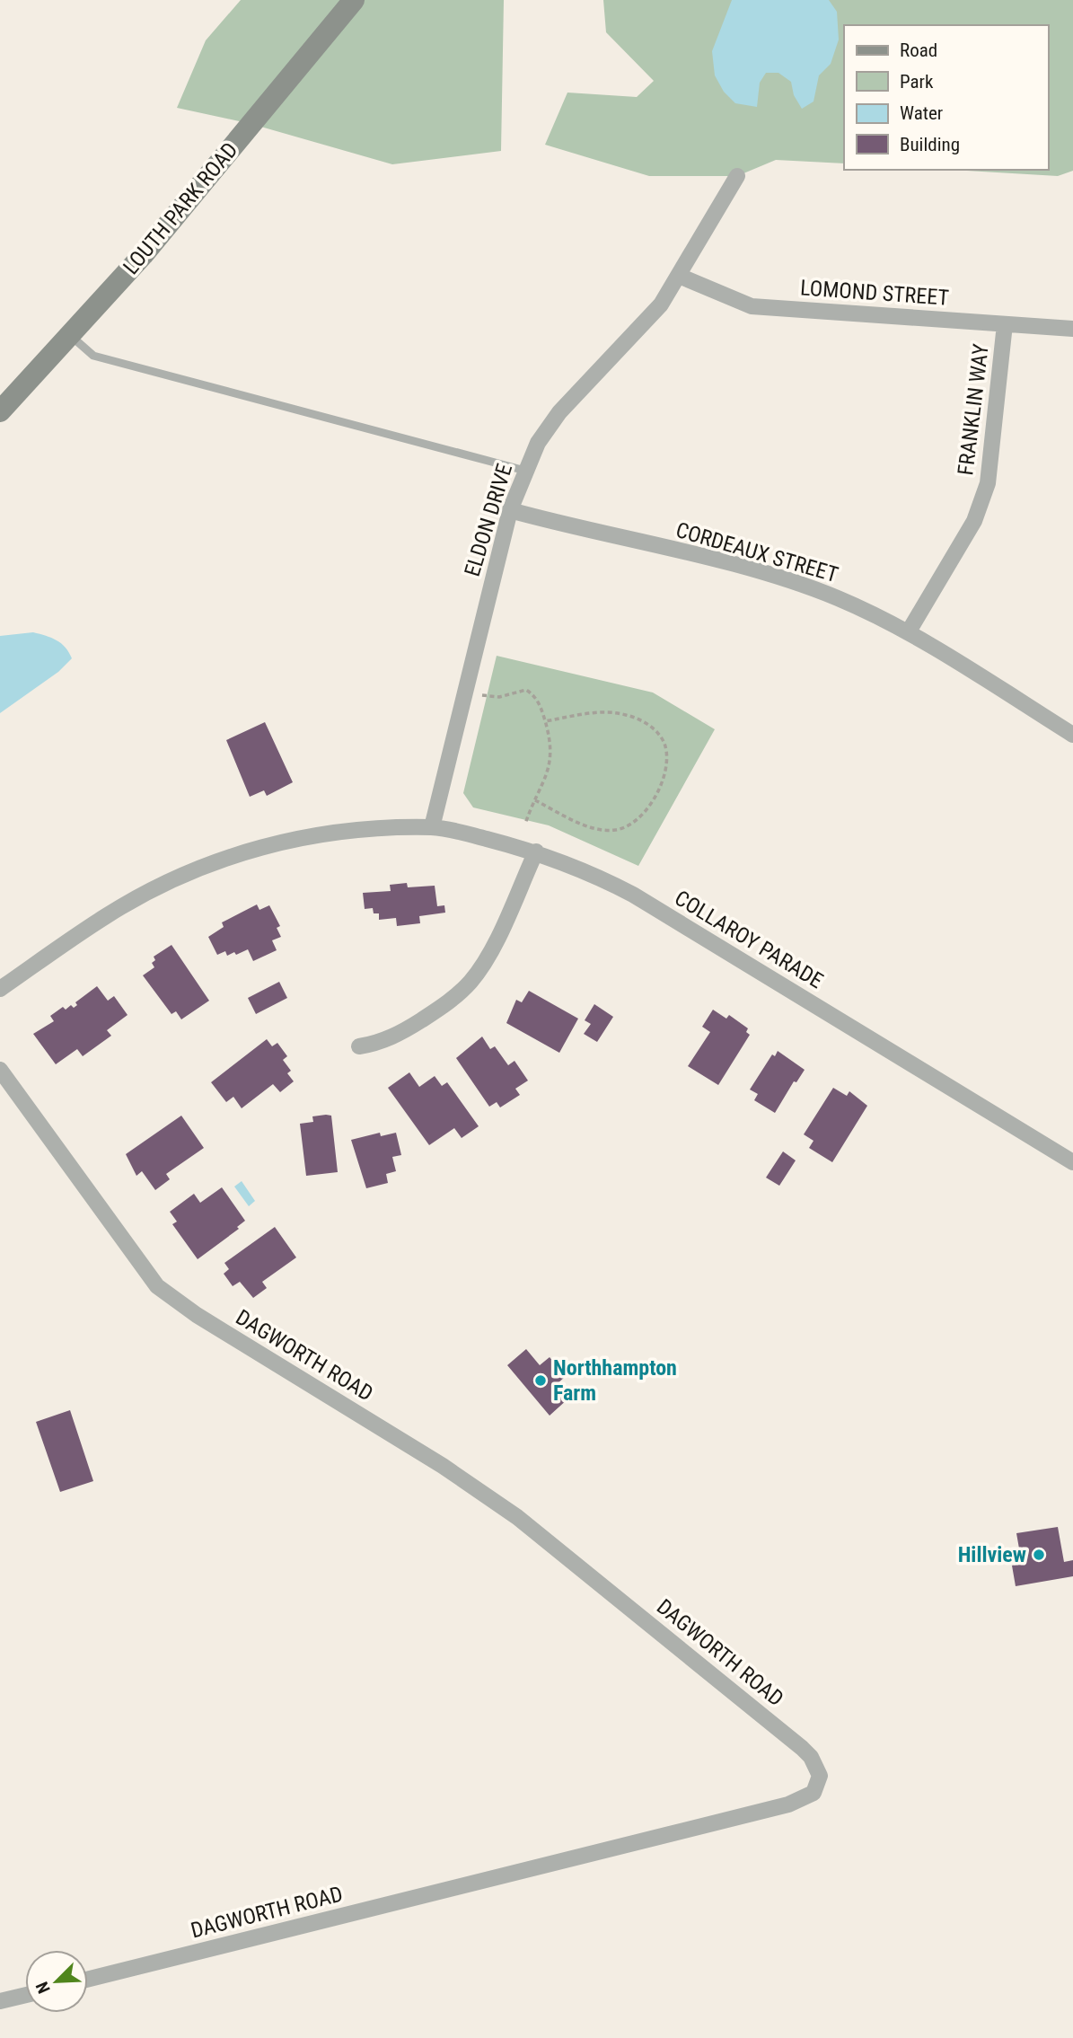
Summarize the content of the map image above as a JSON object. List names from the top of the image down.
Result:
{
  "streets": {
    "street": [
      "LOUTH PARK ROAD",
      "LOMOND STREET",
      "FRANKLIN WAY",
      "ELDON DRIVE",
      "CORDEAUX STREET",
      "COLLAROY PARADE",
      "DAGWORTH ROAD"
    ]
  },
  "crossings": [
    ["LOMOND STREET", "FRANKLIN WAY"],
    ["LOMOND STREET", "ELDON DRIVE"],
    ["FRANKLIN WAY", "CORDEAUX STREET"],
    ["ELDON DRIVE", "CORDEAUX STREET"],
    ["ELDON DRIVE", "COLLAROY PARADE"]
  ],
  "places": ["Northhampton Farm", "Hillview"],
  "legend": [
    "Road",
    "Park",
    "Water",
    "Building"
  ],
  "north": "bottom left"
}
